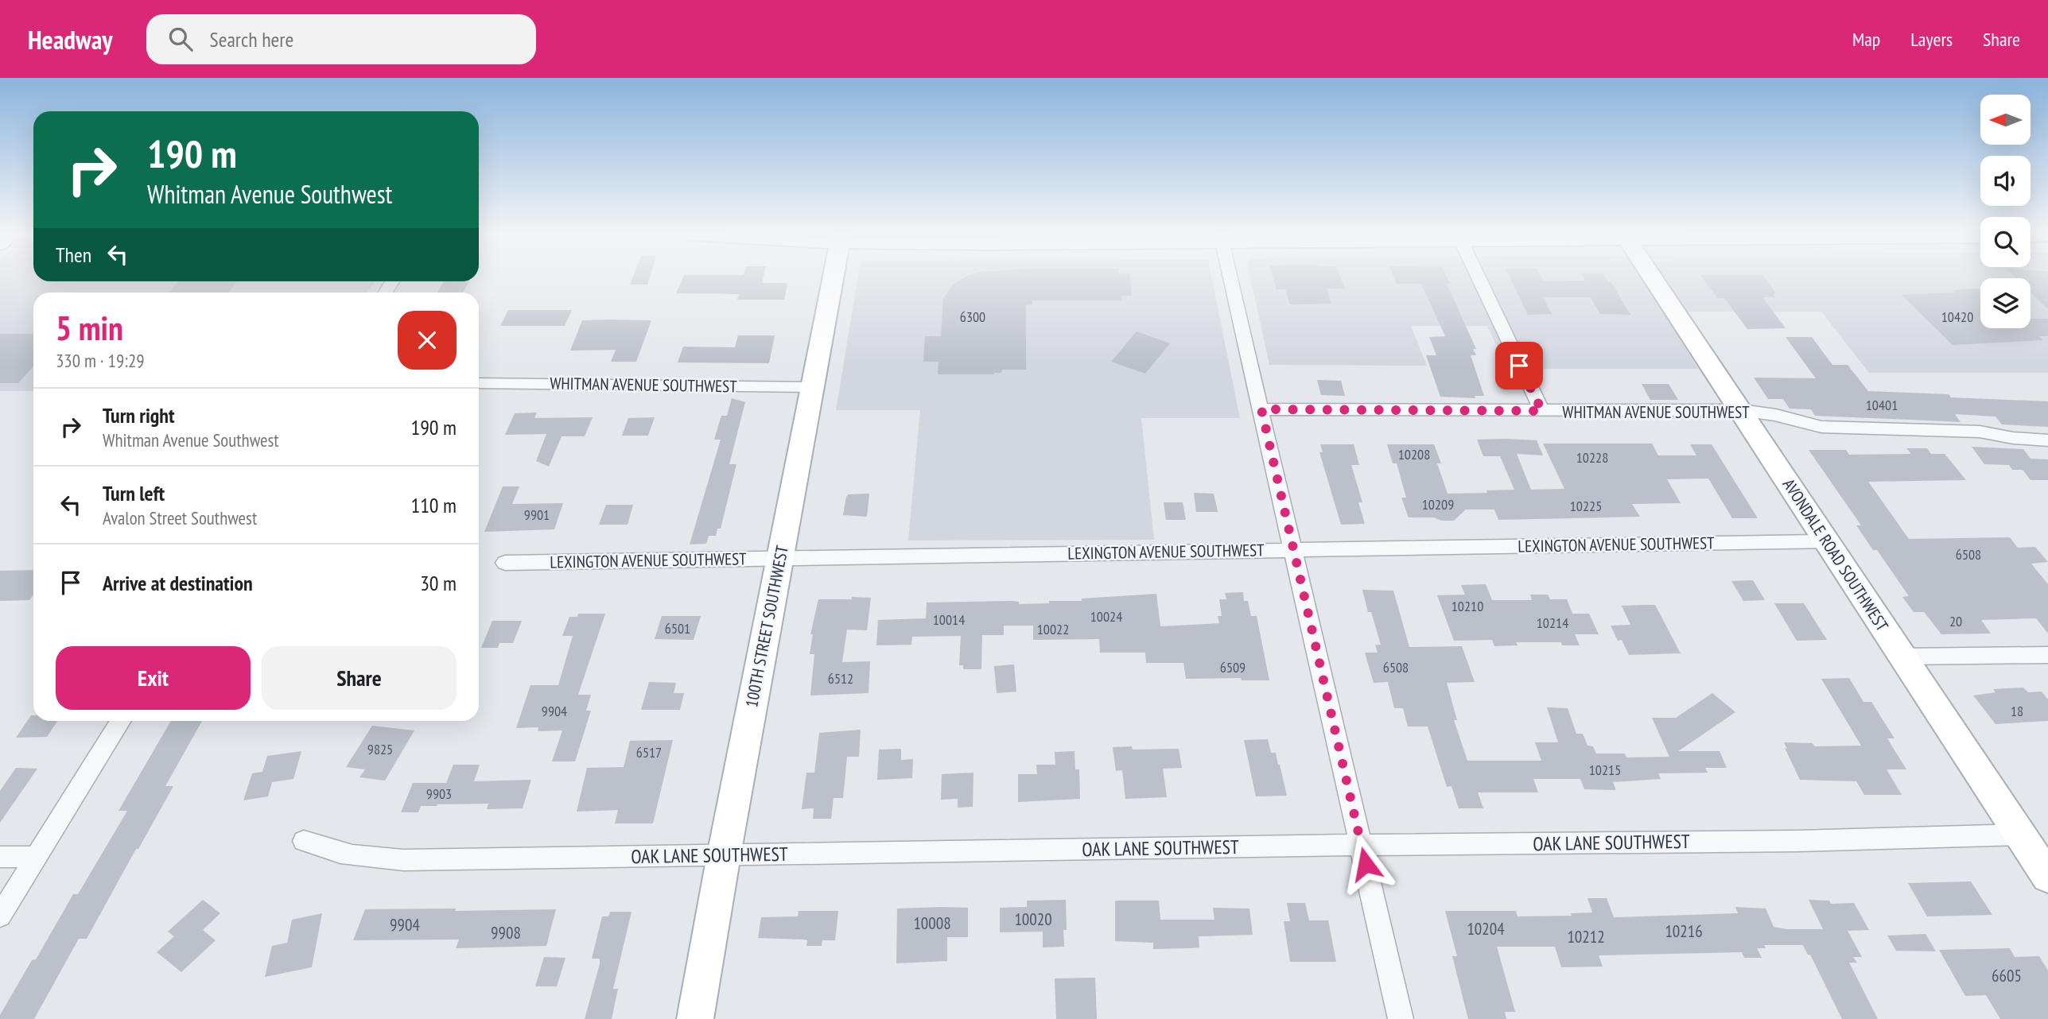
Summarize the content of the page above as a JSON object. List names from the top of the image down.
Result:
{
  "streets": {
    "street": [
      "WHITMAN AVENUE SOUTHWEST",
      "LEXINGTON AVENUE SOUTHWEST",
      "AVONDALE ROAD SOUTHWEST",
      "100TH STREET SOUTHWEST",
      "OAK LANE SOUTHWEST"
    ]
  },
  "crossings": [
    ["WHITMAN AVENUE SOUTHWEST", "AVONDALE ROAD SOUTHWEST"],
    ["WHITMAN AVENUE SOUTHWEST", "100TH STREET SOUTHWEST"],
    ["LEXINGTON AVENUE SOUTHWEST", "AVONDALE ROAD SOUTHWEST"],
    ["LEXINGTON AVENUE SOUTHWEST", "100TH STREET SOUTHWEST"],
    ["AVONDALE ROAD SOUTHWEST", "OAK LANE SOUTHWEST"],
    ["100TH STREET SOUTHWEST", "OAK LANE SOUTHWEST"]
  ],
  "house_numbers": [
    "6300",
    "10420",
    "10401",
    "10208",
    "10228",
    "10209",
    "10225",
    "9901",
    "6508",
    "10210",
    "10024",
    "10014",
    "20",
    "10214",
    "6501",
    "10022",
    "6509",
    "6508",
    "6512",
    "9904",
    "18",
    "9825",
    "6517",
    "10215",
    "9903",
    "10020",
    "10008",
    "9904",
    "10204",
    "10216",
    "9908",
    "10212",
    "6605"
  ],
  "north": "left",
  "page": {
    "header": "Headway",
    "search": "Search here",
    "nav": ["Map", "Layers", "Share"],
    "turn": ["190 m", "Whitman Avenue Southwest"],
    "then": "Then",
    "heading": ["5 min", "330 m · 19:29"],
    "list": [
      {
        "name": "Turn right",
        "note": "Whitman Avenue Southwest",
        "value": "190 m"
      },
      {
        "name": "Turn left",
        "note": "Avalon Street Southwest",
        "value": "110 m"
      },
      {
        "name": "Arrive at destination",
        "value": "30 m"
      }
    ],
    "buttons": ["Exit", "Share"]
  }
}
